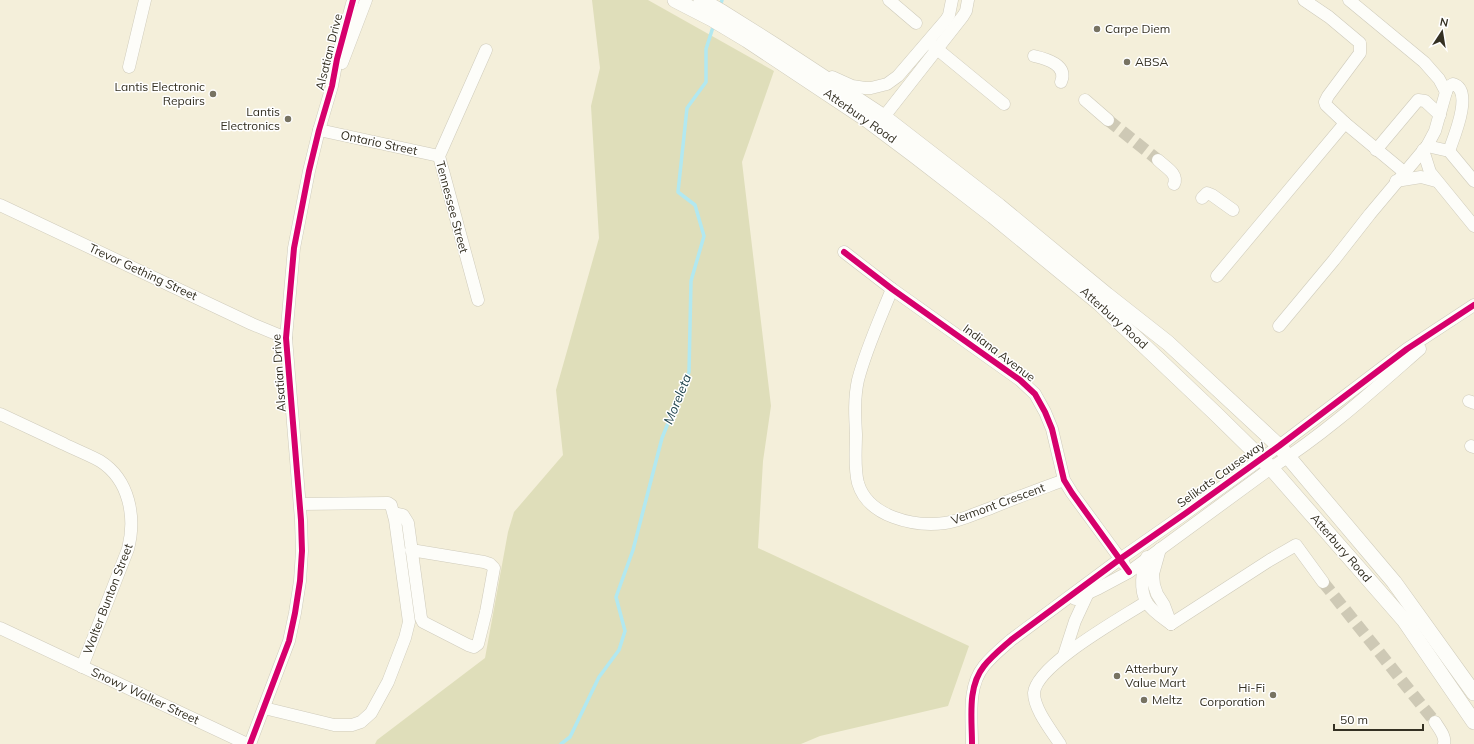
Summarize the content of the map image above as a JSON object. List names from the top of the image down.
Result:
{
  "streets": {
    "main road": ["Atterbury Road"],
    "street": [
      "Alsatian Drive",
      "Ontario Street",
      "Tennessee Street",
      "Trevor Gething Street",
      "Indiana Avenue",
      "Selikats Causeway",
      "Vermont Crescent",
      "Walter Bunton Street",
      "Snowy Walker Street"
    ]
  },
  "crossings": [
    ["Alsatian Drive", "Ontario Street"],
    ["Alsatian Drive", "Trevor Gething Street"],
    ["Atterbury Road", "Selikats Causeway"],
    ["Ontario Street", "Tennessee Street"],
    ["Indiana Avenue", "Selikats Causeway"],
    ["Indiana Avenue", "Vermont Crescent"],
    ["Walter Bunton Street", "Snowy Walker Street"]
  ],
  "water": ["Moreleta"],
  "places": [
    "Carpe Diem",
    "ABSA",
    "Lantis Electronic Repairs",
    "Lantis Electronics",
    "Atterbury Value Mart",
    "Hi-Fi Corporation",
    "Meltz"
  ],
  "scale_bar": "50 m",
  "north": "top"
}
